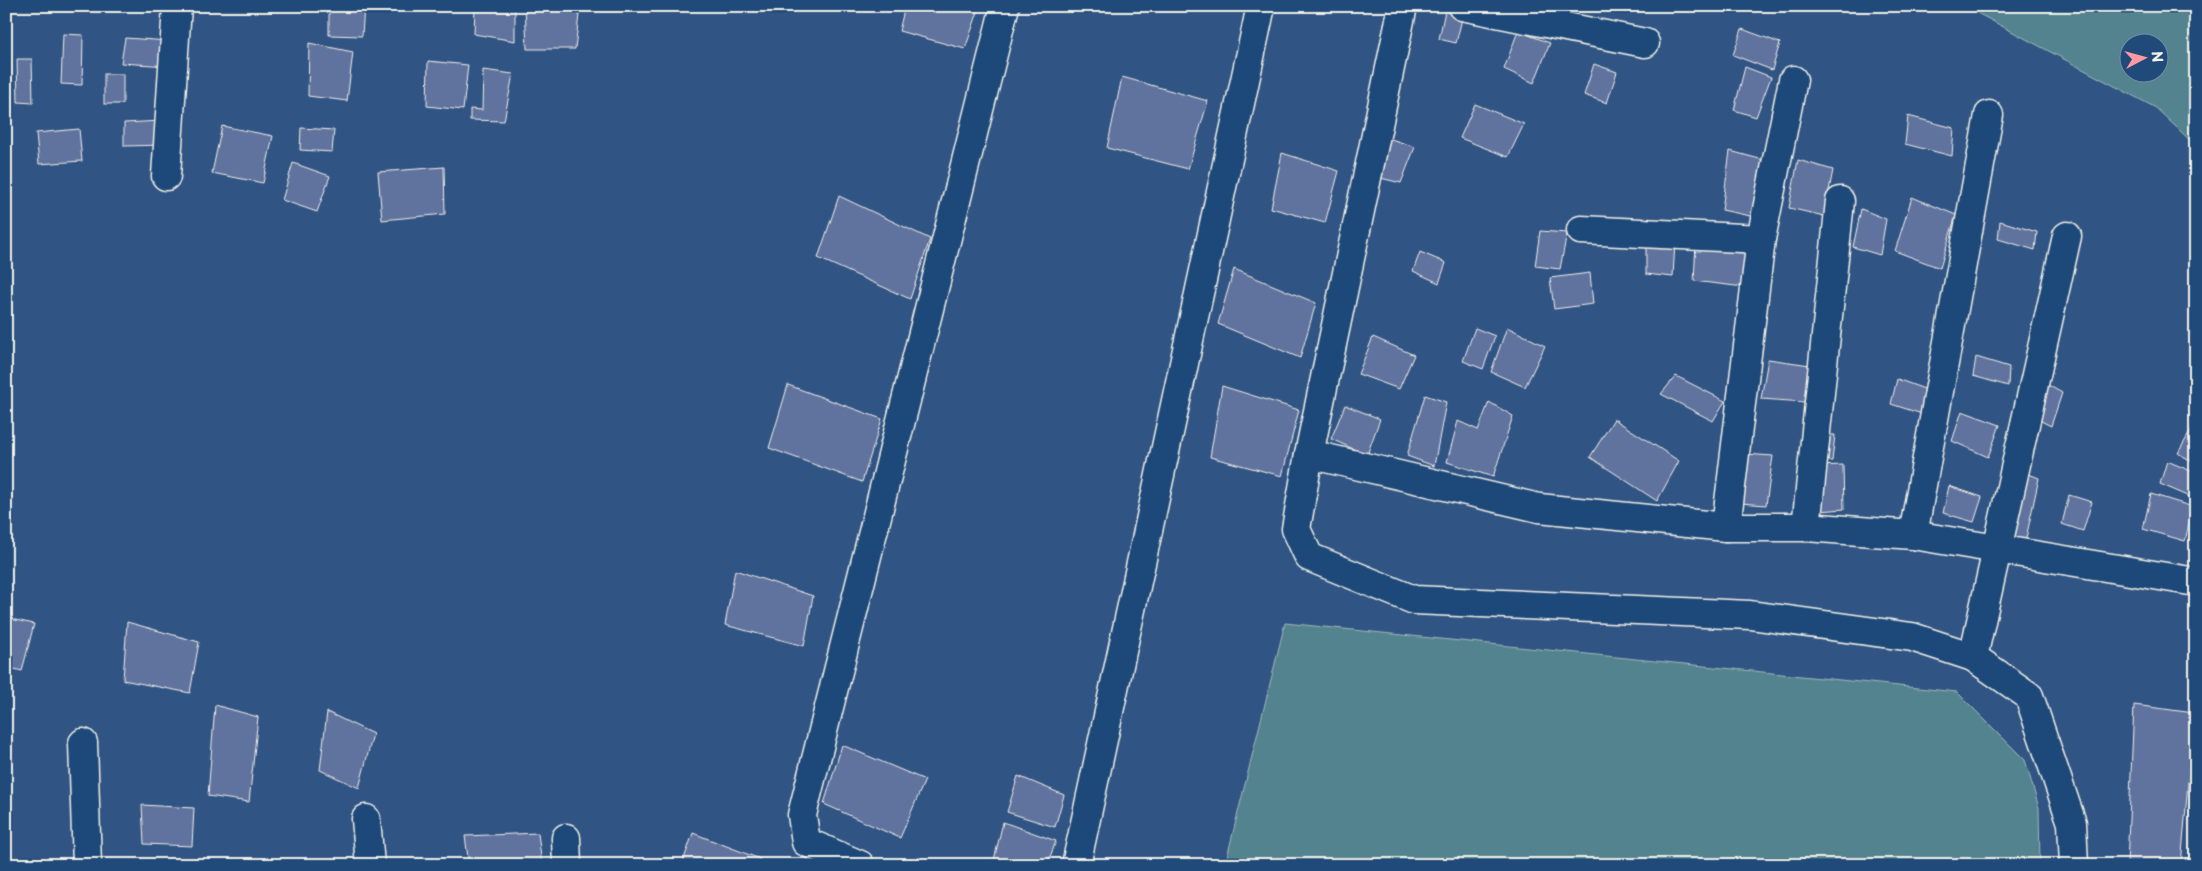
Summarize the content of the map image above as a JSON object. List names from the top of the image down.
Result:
{
  "north": "right"
}
